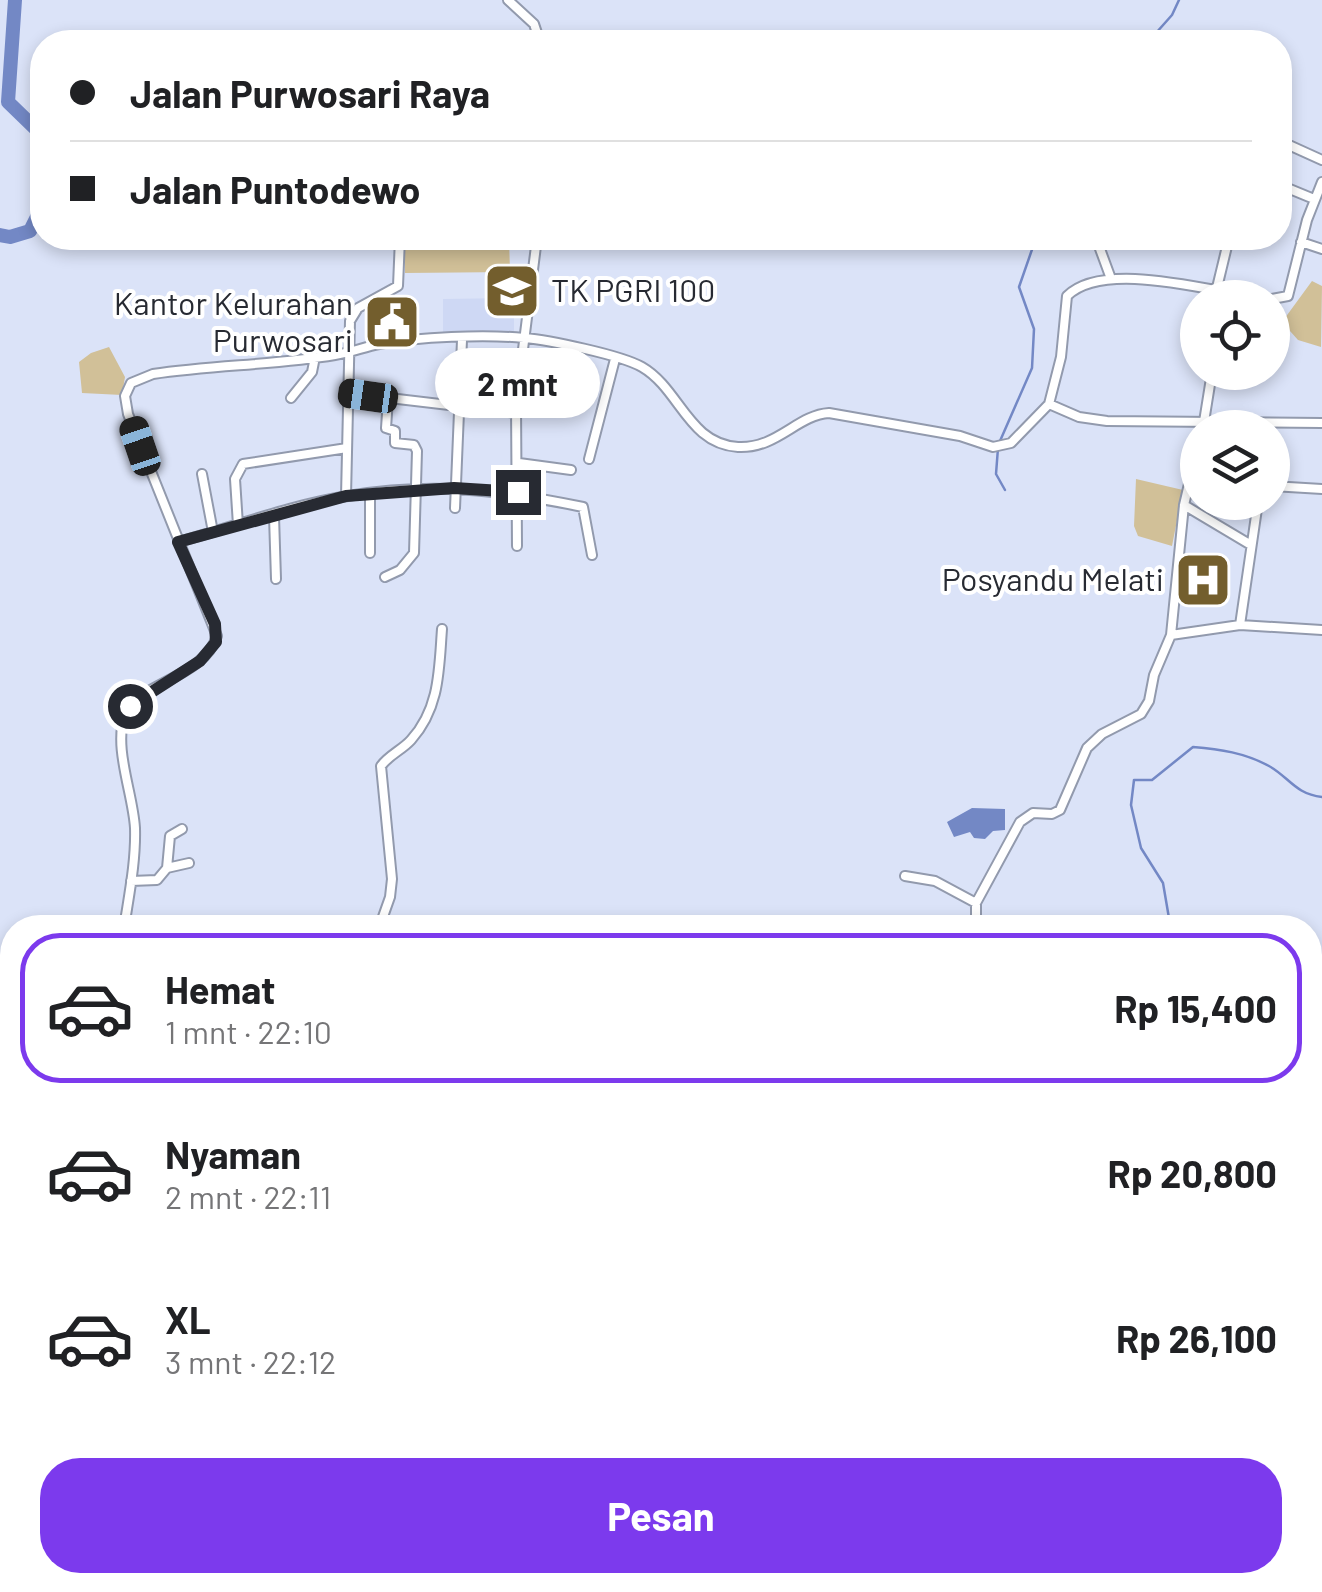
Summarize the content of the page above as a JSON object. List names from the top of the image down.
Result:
{
  "places": {
    "school or university": ["TK PGRI 100"],
    "public building": ["Kantor Kelurahan Purwosari"],
    "hospital": ["Posyandu Melati"]
  },
  "page": {
    "banner": ["Jalan Purwosari Raya", "Jalan Puntodewo"],
    "bubble": "2 mnt",
    "list": [
      {
        "name": "Hemat",
        "note": "1 mnt · 22:10",
        "value": "Rp 15,400"
      },
      {
        "name": "Nyaman",
        "note": "2 mnt · 22:11",
        "value": "Rp 20,800"
      },
      {
        "name": "XL",
        "note": "3 mnt · 22:12",
        "value": "Rp 26,100"
      }
    ],
    "buttons": "Pesan"
  }
}
